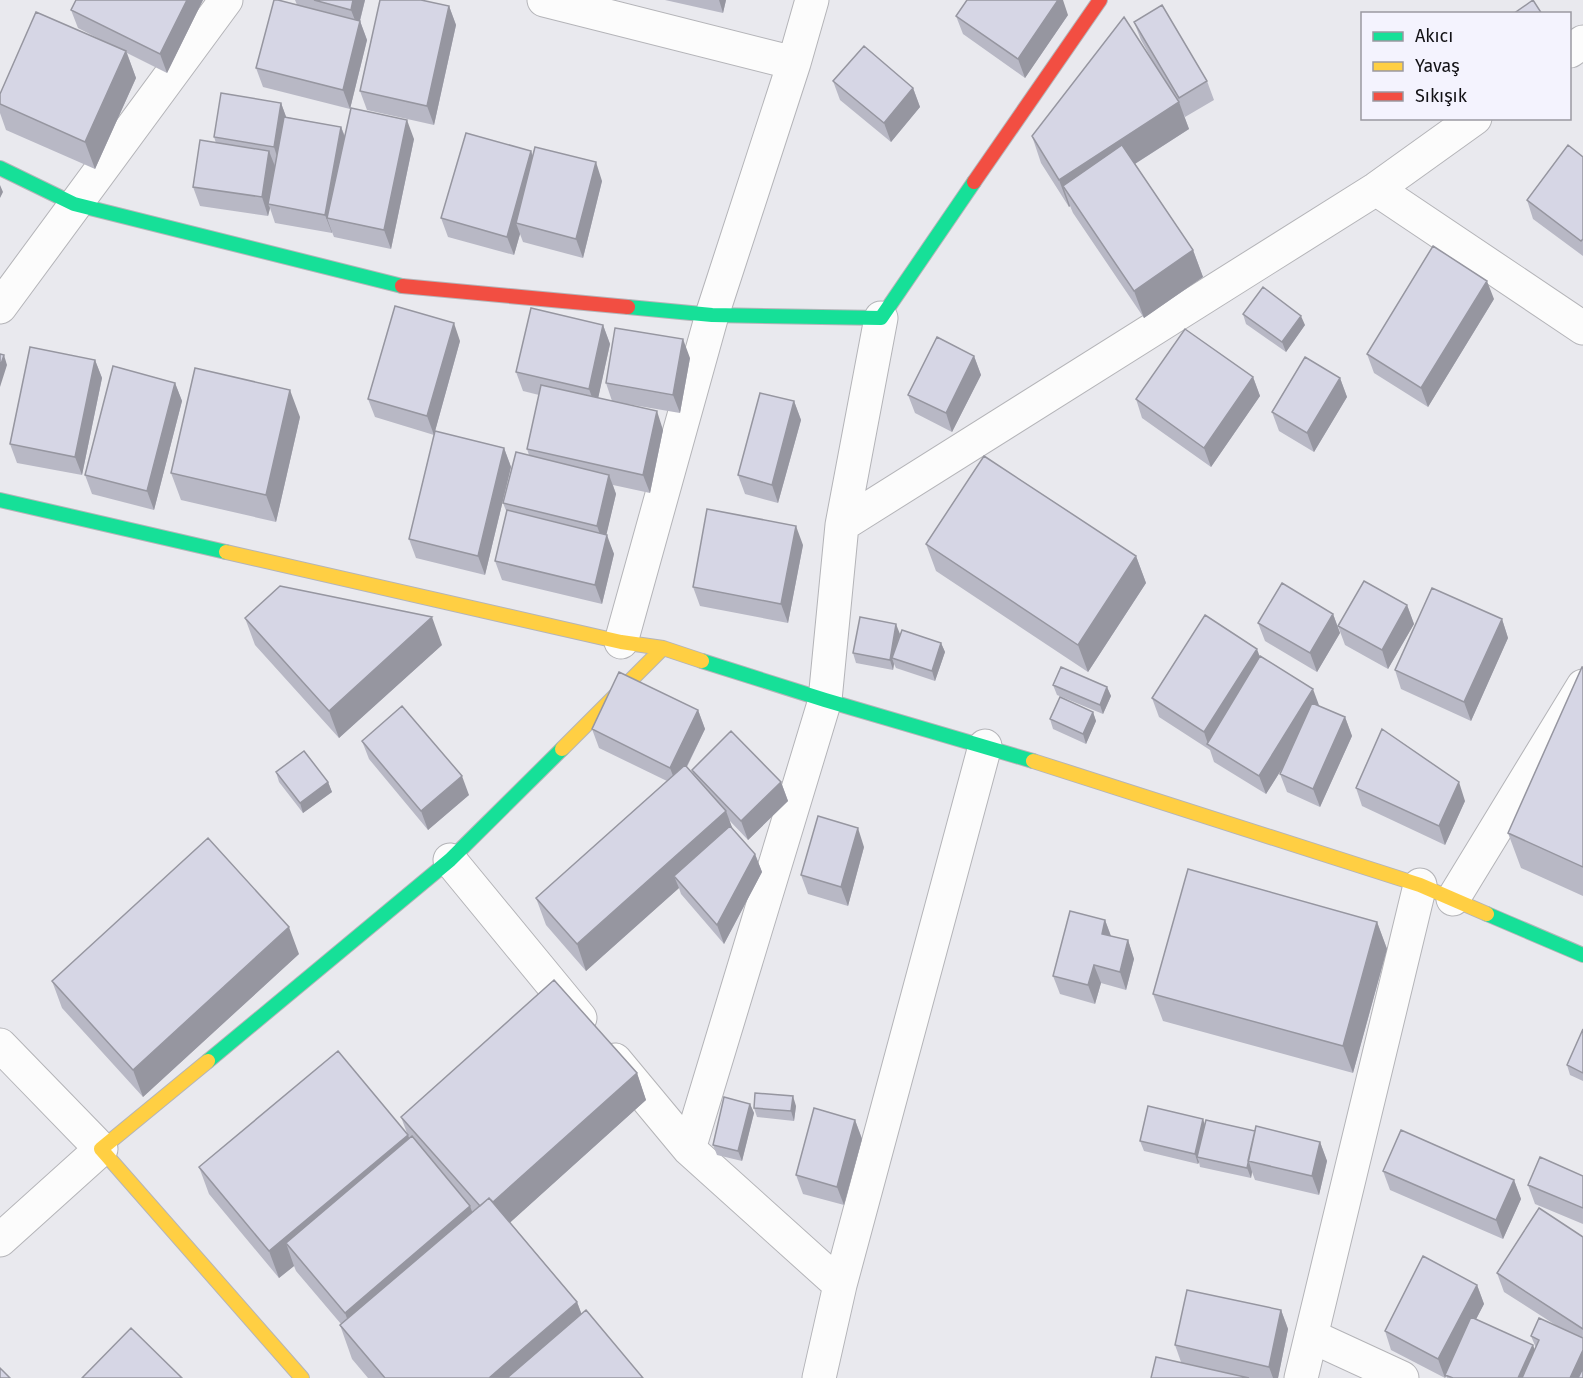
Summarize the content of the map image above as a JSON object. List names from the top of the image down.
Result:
{
  "legend": ["Akıcı", "Yavaş", "Sıkışık"]
}
